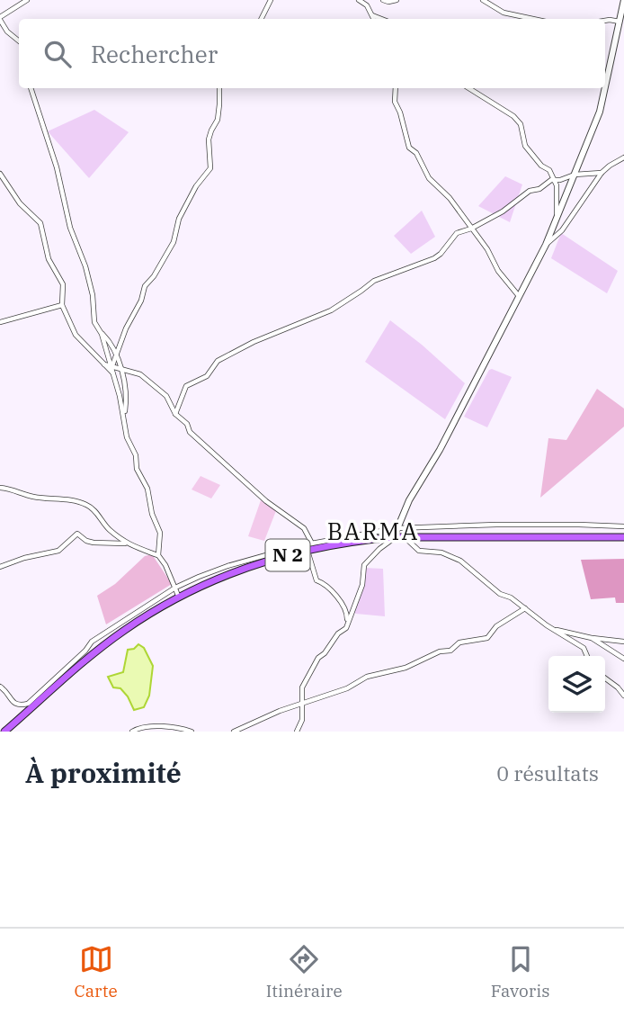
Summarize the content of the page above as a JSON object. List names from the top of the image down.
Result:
{
  "streets": {
    "main road": ["N 2"]
  },
  "districts": ["BARMA"],
  "page": {
    "search": "Rechercher",
    "heading": ["À proximité", "0 résultats"],
    "nav": ["Carte", "Itinéraire", "Favoris"]
  }
}
